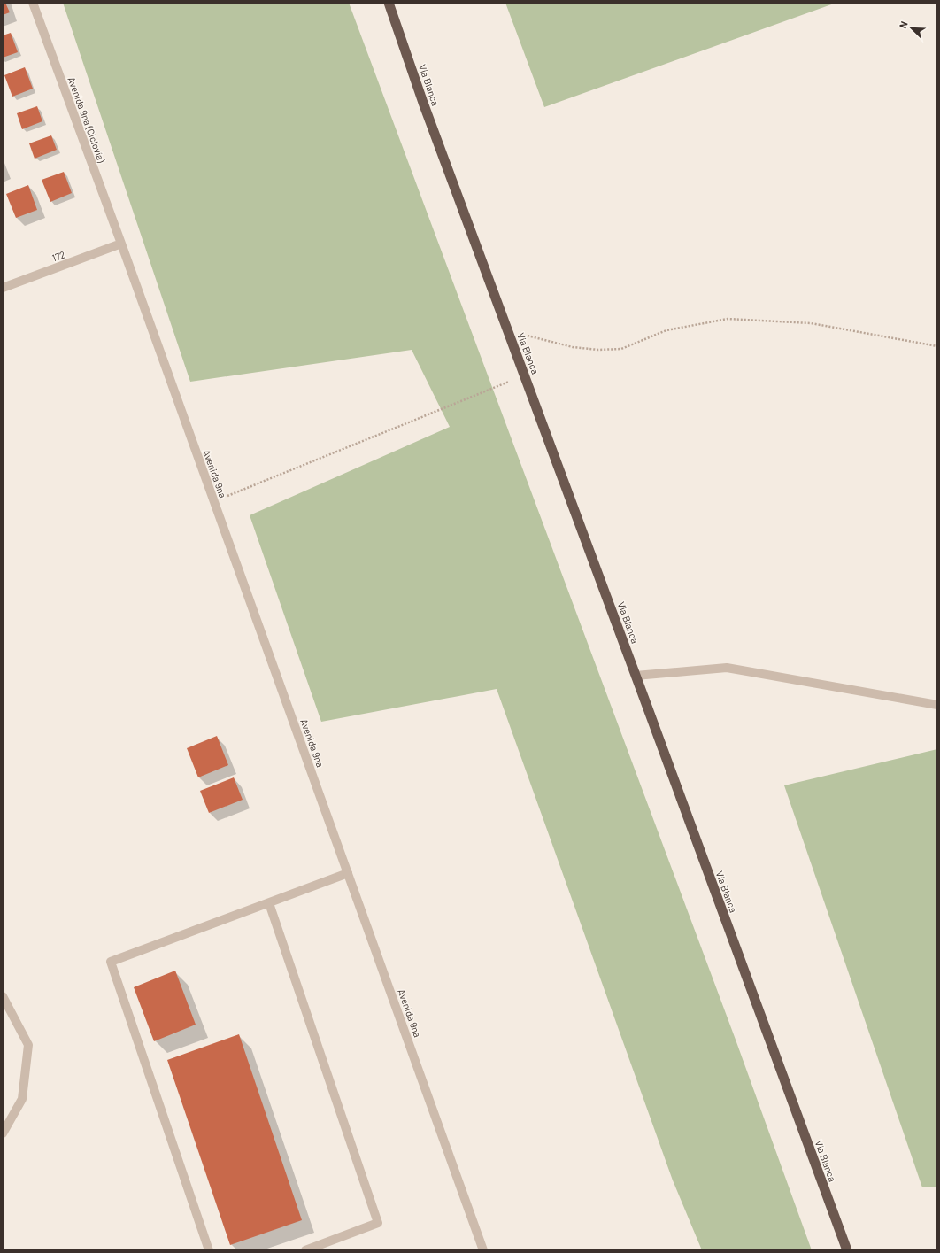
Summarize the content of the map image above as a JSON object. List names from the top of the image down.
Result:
{
  "streets": {
    "highway": ["Vía Blanca"],
    "street": ["Avenida 9na (Ciclovía)", "172", "Avenida 9na"]
  },
  "crossings": [
    ["Avenida 9na (Ciclovía)", "172"],
    ["Avenida 9na (Ciclovía)", "Avenida 9na"],
    ["172", "Avenida 9na"]
  ],
  "north": "top left"
}
